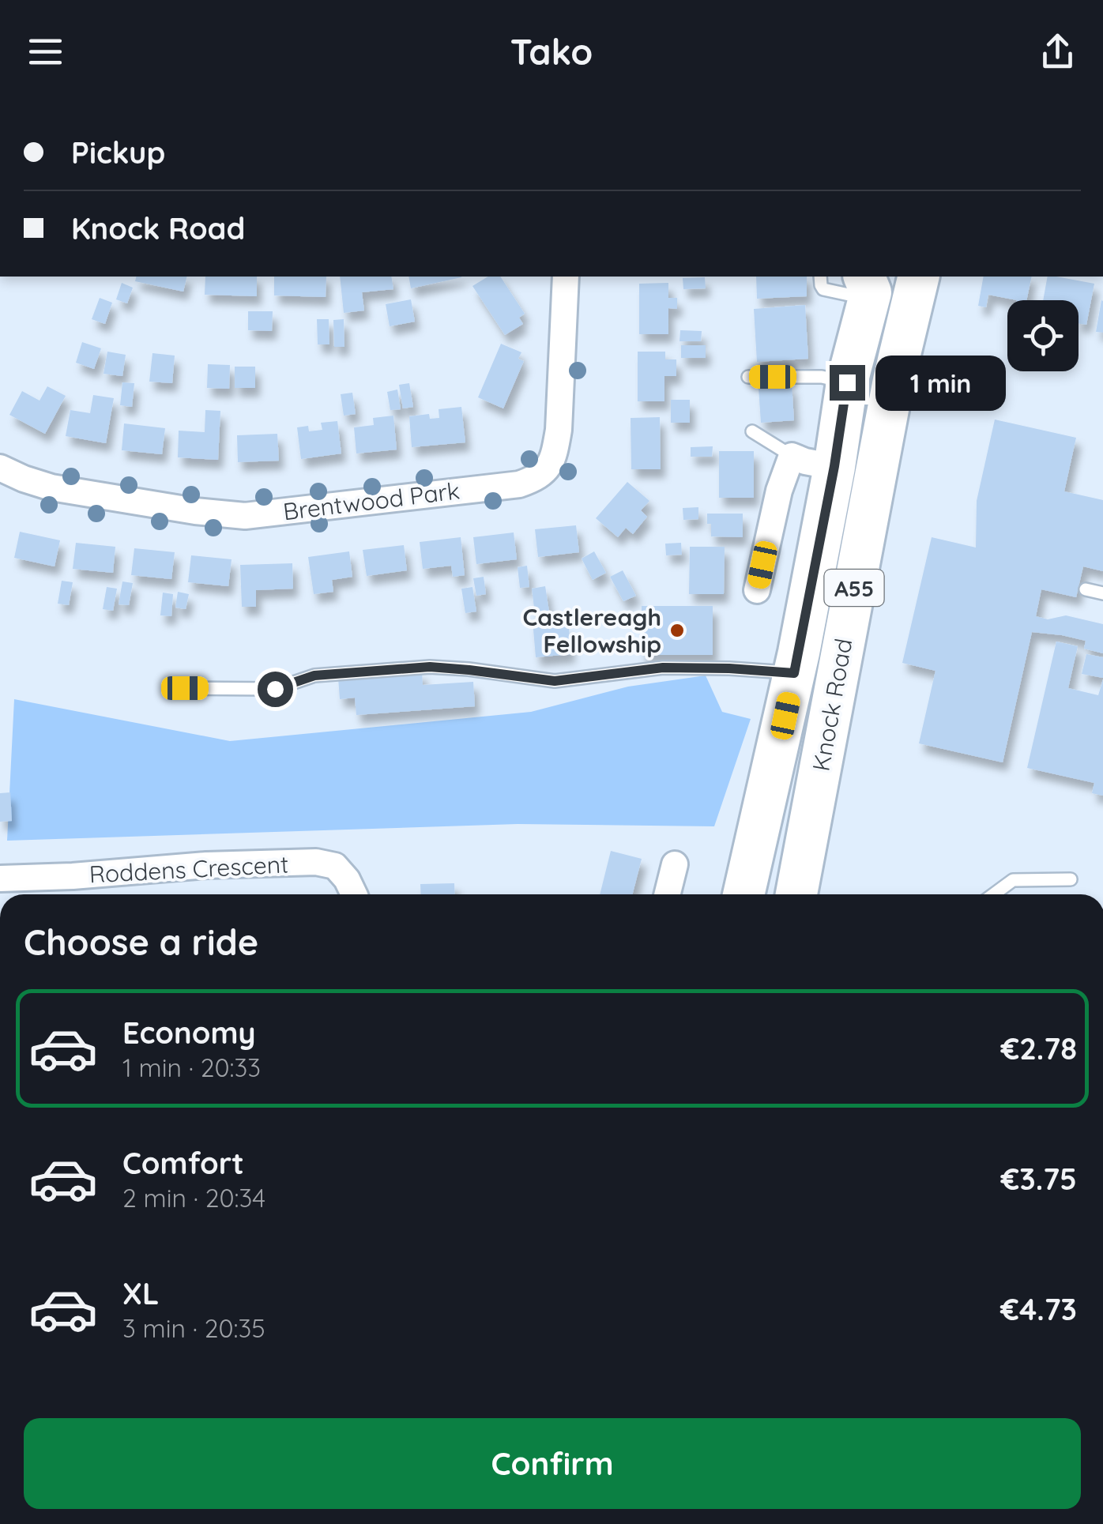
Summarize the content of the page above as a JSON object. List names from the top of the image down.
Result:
{
  "streets": {
    "highway": ["A55", "Knock Road"],
    "street": ["Brentwood Park", "Roddens Crescent"]
  },
  "places": ["Castlereagh Fellowship"],
  "page": {
    "header": "Tako",
    "banner": ["Pickup", "Knock Road"],
    "bubble": "1 min",
    "heading": "Choose a ride",
    "list": [
      {
        "name": "Economy",
        "note": "1 min · 20:33",
        "value": "€2.78"
      },
      {
        "name": "Comfort",
        "note": "2 min · 20:34",
        "value": "€3.75"
      },
      {
        "name": "XL",
        "note": "3 min · 20:35",
        "value": "€4.73"
      }
    ],
    "buttons": "Confirm"
  }
}
